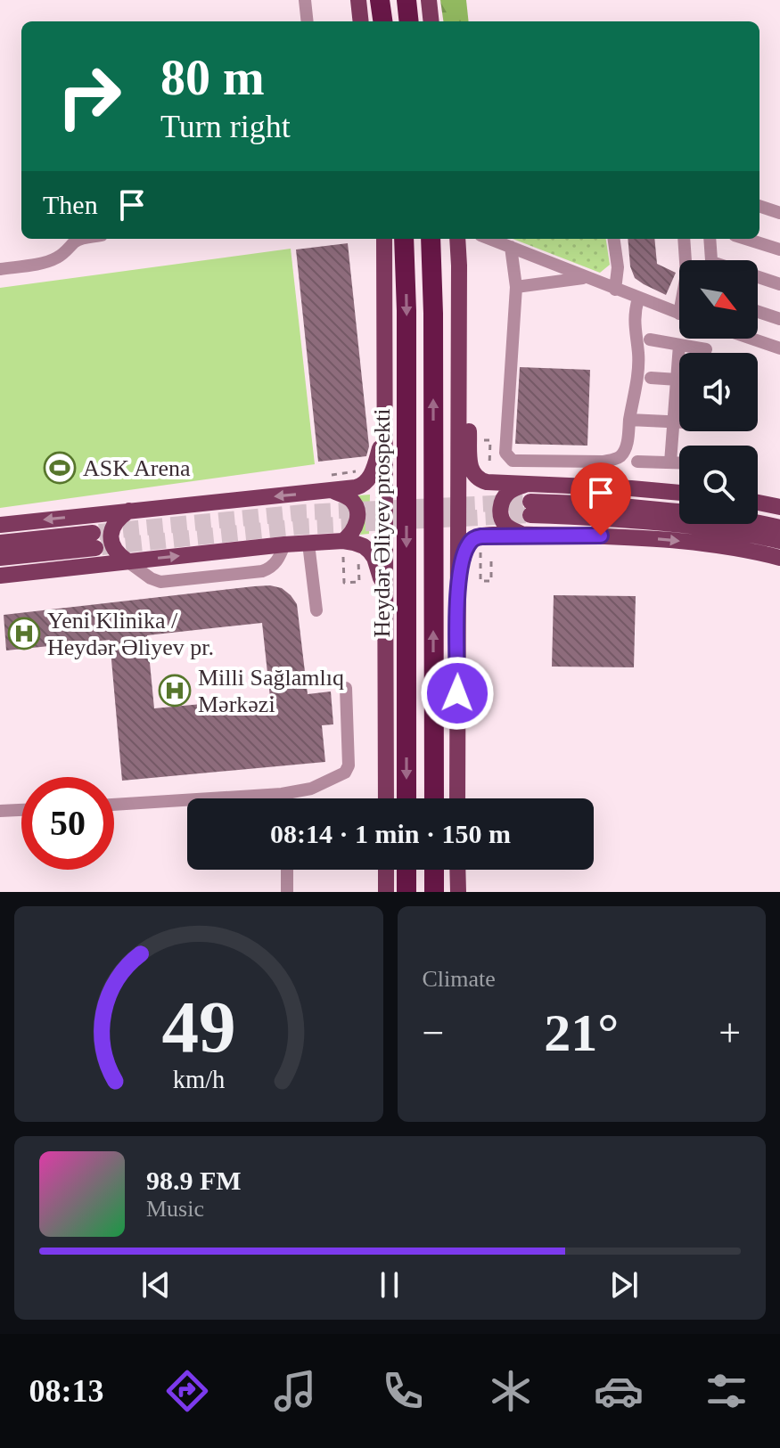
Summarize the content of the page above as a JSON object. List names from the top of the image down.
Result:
{
  "streets": {
    "highway": ["Heydər Əliyev prospekti"]
  },
  "places": {
    "sports": ["ASK Arena"],
    "hospital": ["Yeni Klinika / Heydər Əliyev pr.", "Milli Sağlamlıq Mərkəzi"]
  },
  "north": "bottom right",
  "page": {
    "turn": ["80 m", "Turn right"],
    "then": "Then",
    "limit": "50",
    "trip": "08:14 · 1 min · 150 m",
    "tile": "Climate",
    "heat": ["−", "21°", "+"],
    "song": ["98.9 FM", "Music"],
    "tabs": "08:13",
    "gauge": ["49", "km/h"]
  }
}
